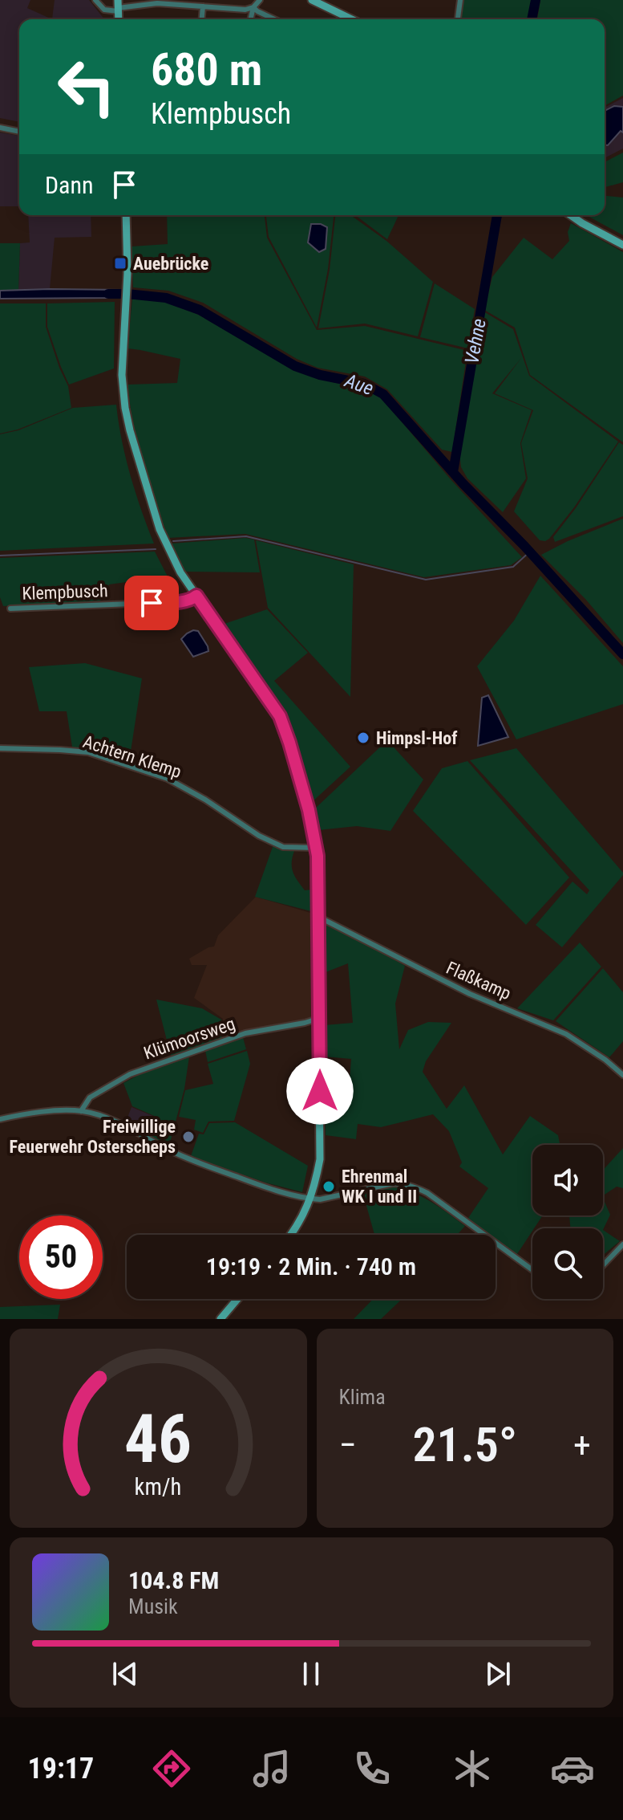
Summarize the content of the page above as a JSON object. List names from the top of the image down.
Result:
{
  "streets": {
    "street": [
      "Klempbusch",
      "Achtern Klemp",
      "Flaßkamp",
      "Klümoorsweg"
    ]
  },
  "water": ["Vehne", "Aue"],
  "places": {
    "transit": ["Auebrücke"],
    "other": ["Himpsl-Hof", "Freiwillige Feuerwehr Osterscheps", "Ehrenmal WK I und II"]
  },
  "page": {
    "turn": ["680 m", "Klempbusch"],
    "then": "Dann",
    "limit": "50",
    "trip": "19:19 · 2 Min. · 740 m",
    "tile": "Klima",
    "heat": ["−", "21.5°", "+"],
    "song": ["104.8 FM", "Musik"],
    "tabs": "19:17",
    "gauge": ["46", "km/h"]
  }
}
